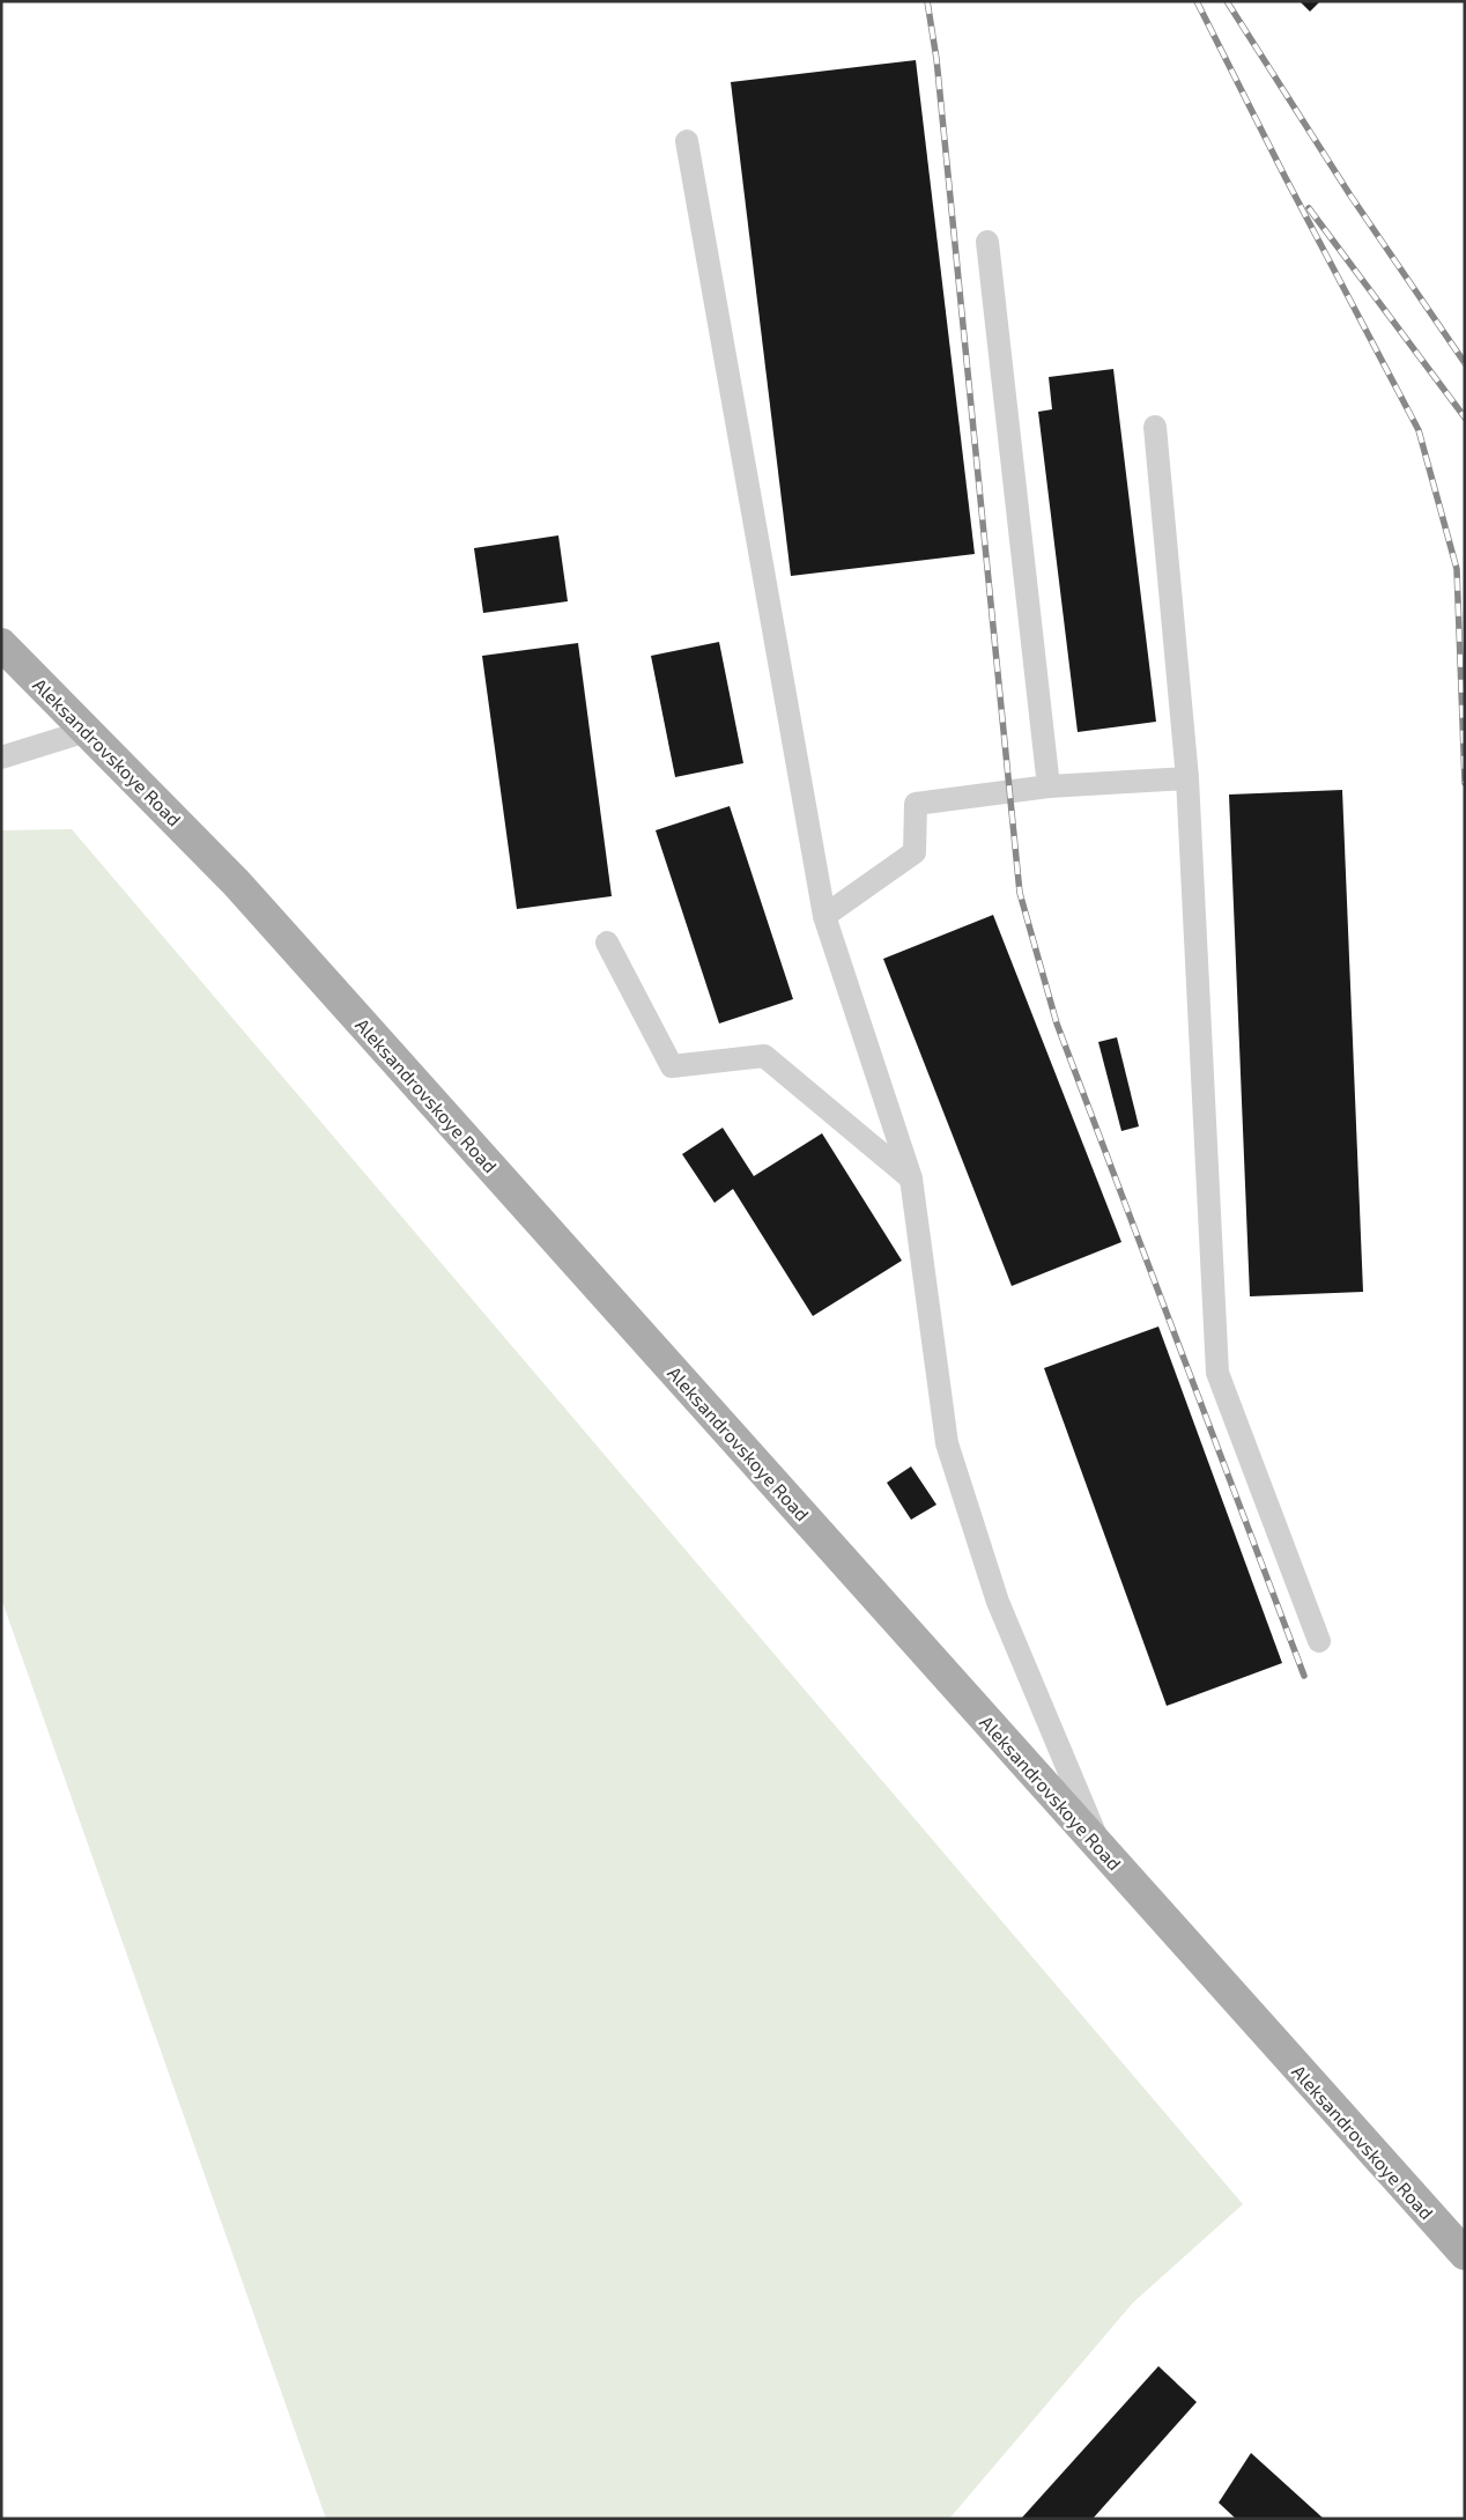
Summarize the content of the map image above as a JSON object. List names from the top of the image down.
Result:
{
  "streets": {
    "main road": ["Aleksandrovskoye Road"]
  }
}
